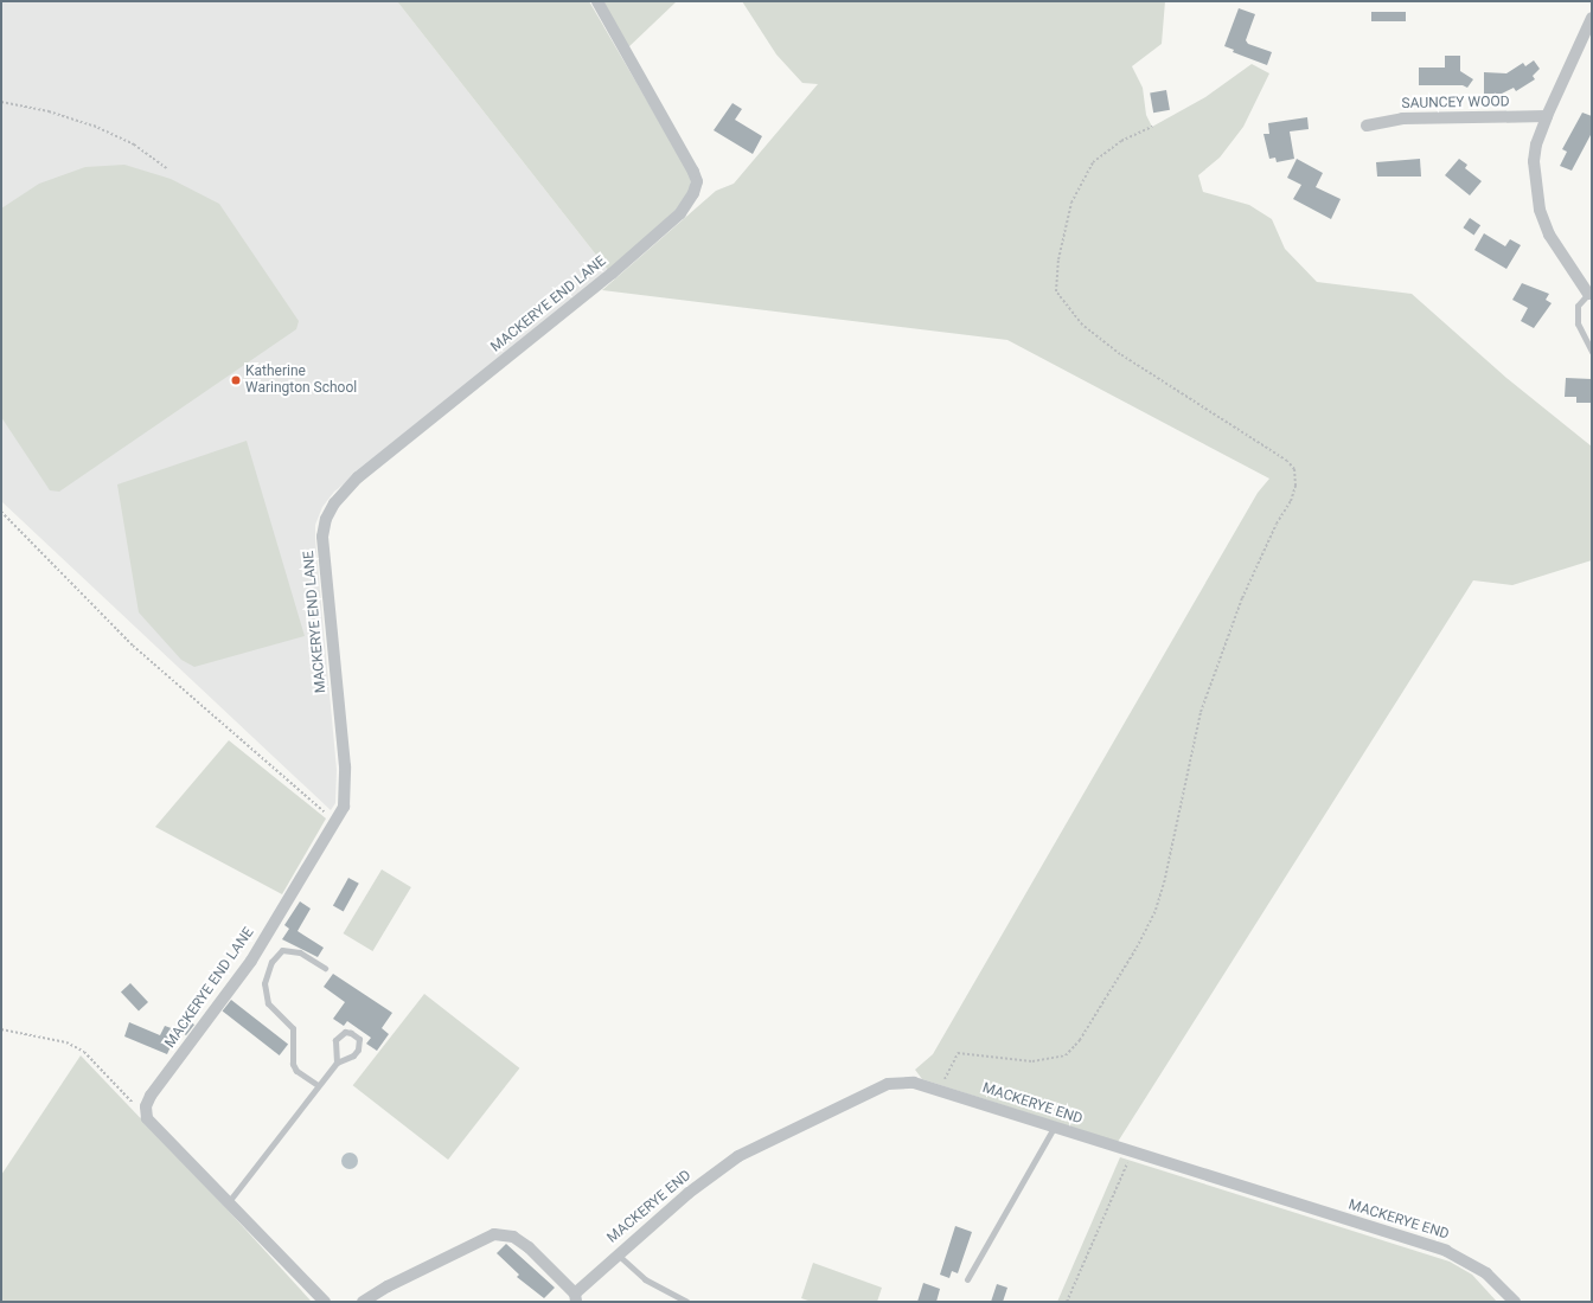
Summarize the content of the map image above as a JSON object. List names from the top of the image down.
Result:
{
  "streets": {
    "street": ["SAUNCEY WOOD", "MACKERYE END LANE", "MACKERYE END"]
  },
  "places": ["Katherine Warington School"]
}
